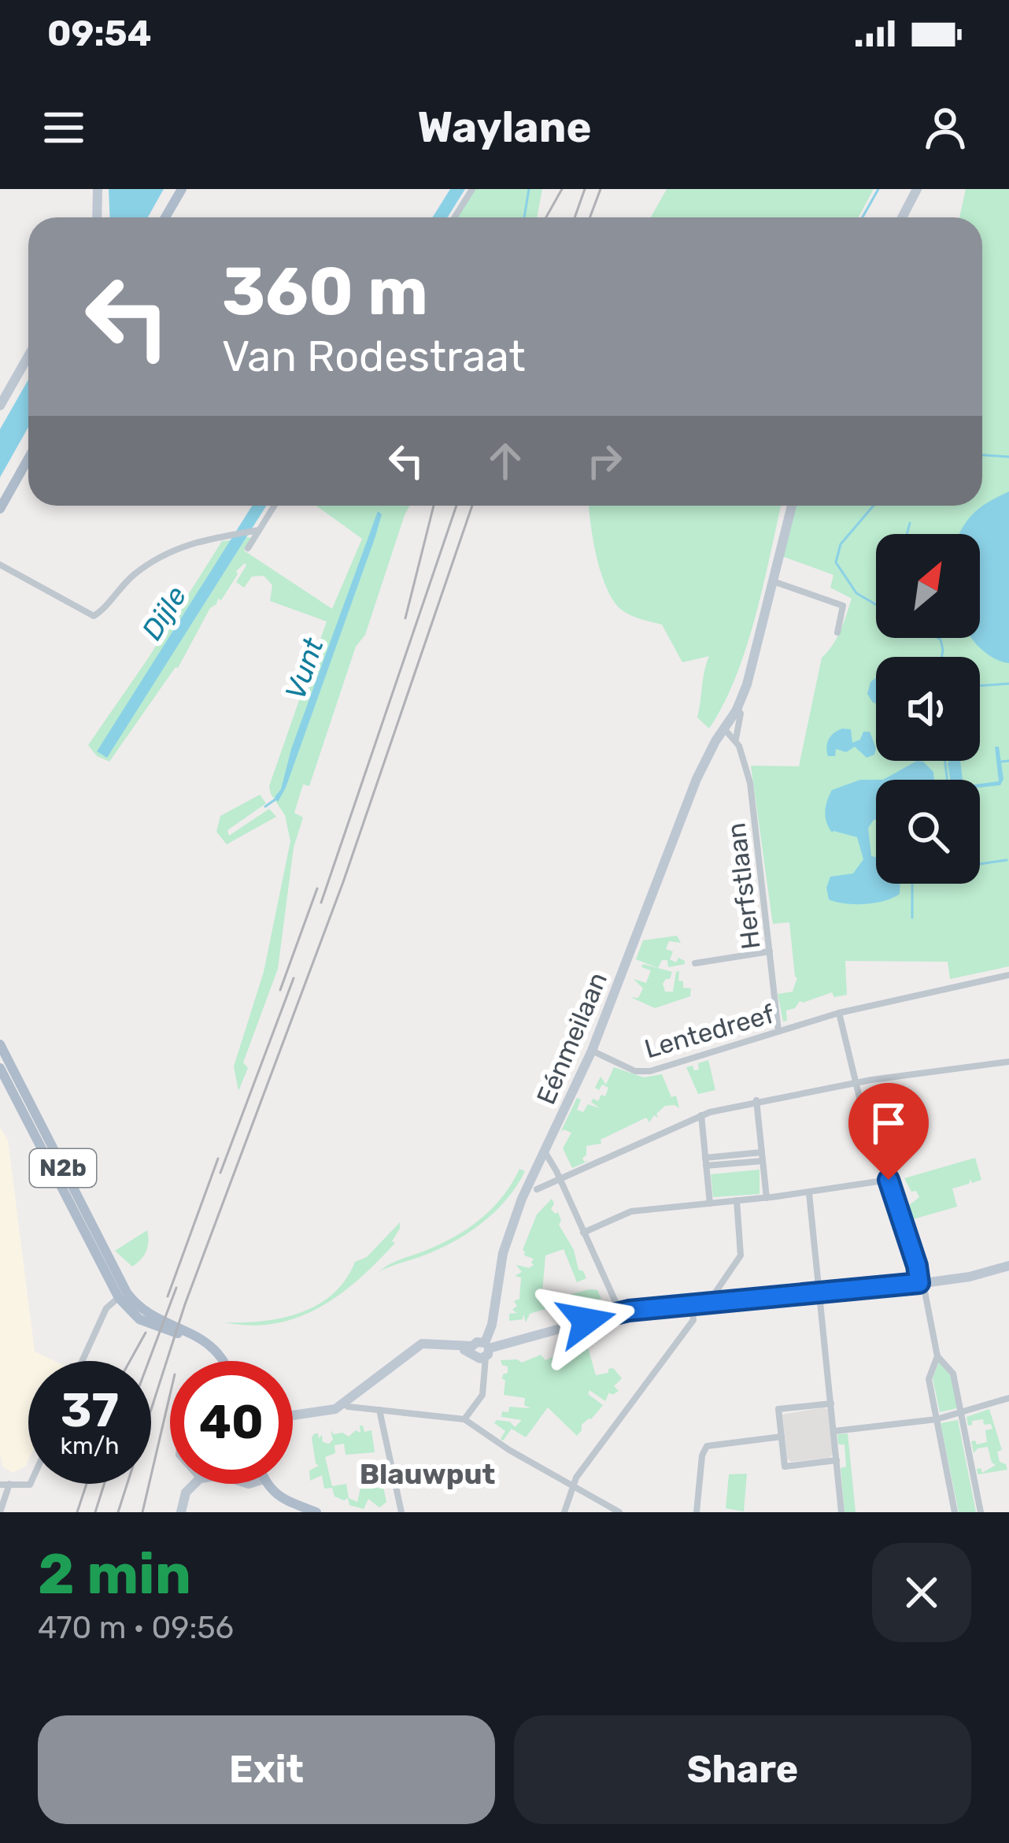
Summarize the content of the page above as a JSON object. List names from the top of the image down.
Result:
{
  "streets": {
    "main road": ["N2b"],
    "street": ["Herfstlaan", "Lentedreef", "Eénmeilaan"]
  },
  "crossings": [
    ["Herfstlaan", "Lentedreef"],
    ["Herfstlaan", "Eénmeilaan"],
    ["Lentedreef", "Eénmeilaan"]
  ],
  "districts": ["Blauwput"],
  "water": ["Dijle", "Vunt"],
  "north": "top right",
  "page": {
    "status": "09:54",
    "header": "Waylane",
    "turn": ["360 m", "Van Rodestraat"],
    "speed": "37 km/h",
    "limit": "40",
    "heading": ["2 min", "470 m · 09:56"],
    "buttons": ["Exit", "Share"]
  }
}
